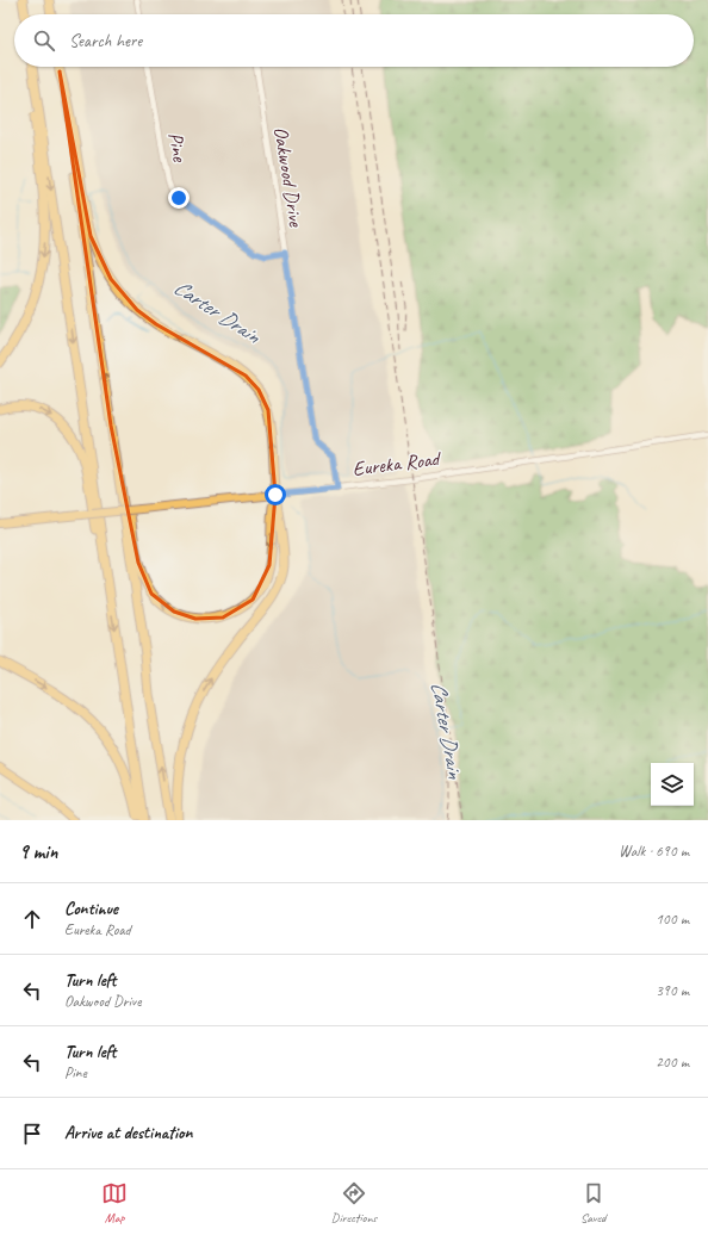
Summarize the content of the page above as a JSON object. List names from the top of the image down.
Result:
{
  "streets": {
    "main road": ["Eureka Road"],
    "street": ["Pine", "Oakwood Drive"]
  },
  "crossings": [
    ["Pine", "Oakwood Drive"],
    ["Oakwood Drive", "Eureka Road"]
  ],
  "water": ["Carter Drain"],
  "page": {
    "search": "Search here",
    "heading": ["9 min", "Walk · 690 m"],
    "list": [
      ["Continue", "Eureka Road", "100 m"],
      ["Turn left", "Oakwood Drive", "390 m"],
      ["Turn left", "Pine", "200 m"],
      "Arrive at destination"
    ],
    "nav": ["Map", "Directions", "Saved"]
  }
}
